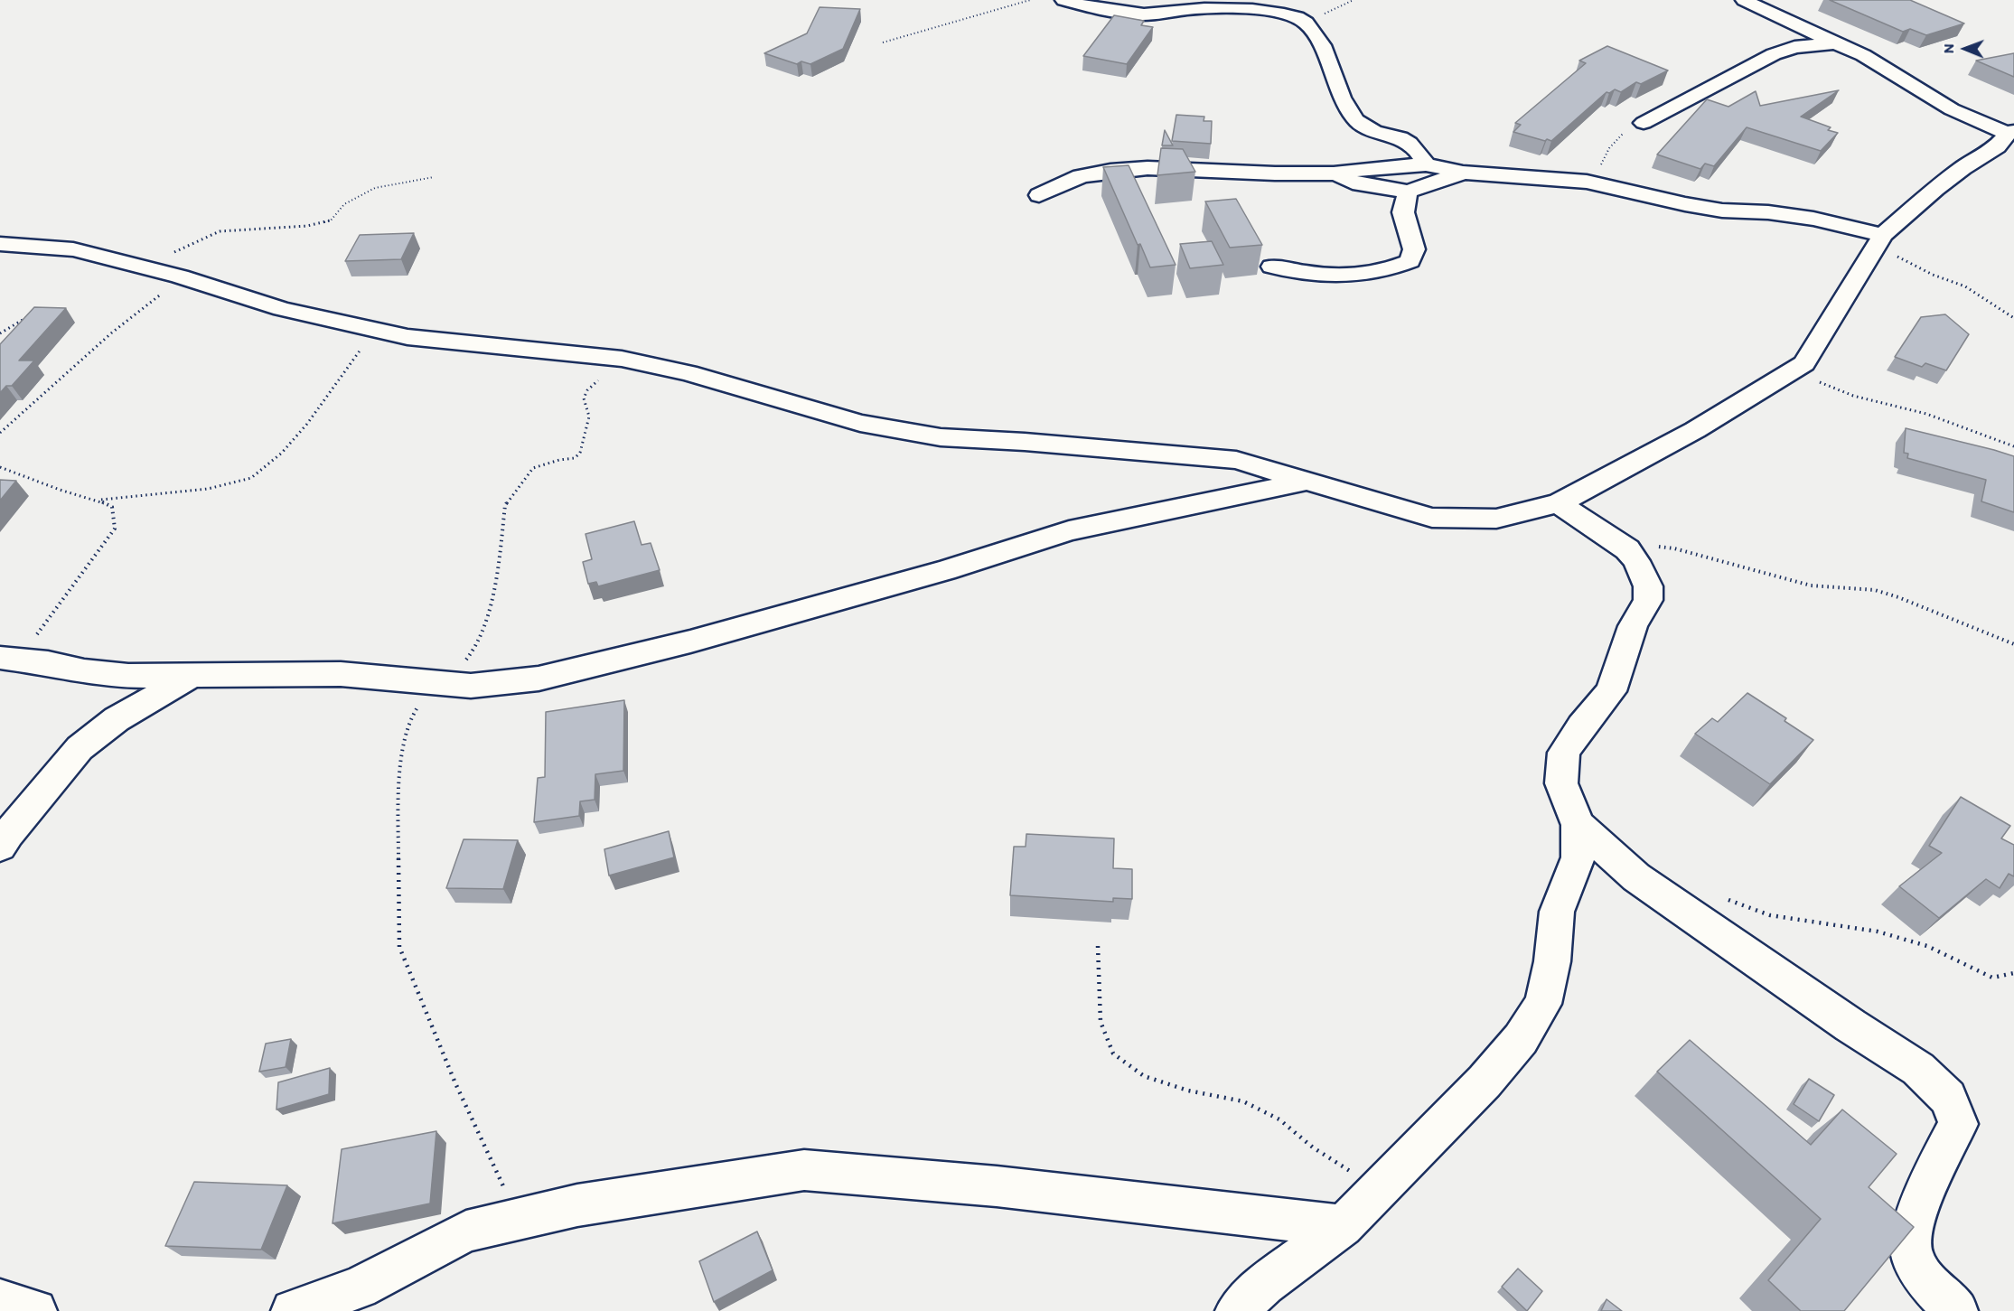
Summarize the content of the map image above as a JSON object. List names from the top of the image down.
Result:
{
  "north": "left"
}
